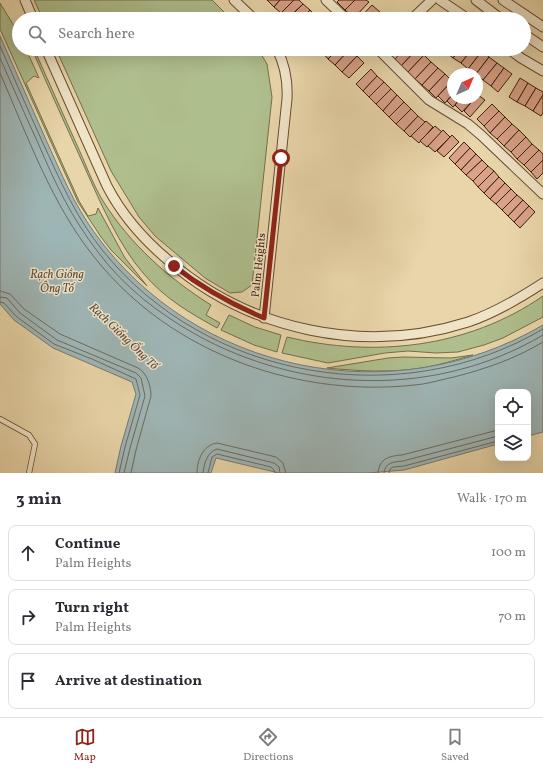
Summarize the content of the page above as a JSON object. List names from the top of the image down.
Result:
{
  "streets": {
    "street": ["Palm Heights"]
  },
  "water": ["Rạch Giồng Ông Tố", "Rạch Giống Ống Tố"],
  "north": "top right",
  "page": {
    "search": "Search here",
    "heading": ["3 min", "Walk · 170 m"],
    "list": [
      ["Continue", "Palm Heights", "100 m"],
      ["Turn right", "Palm Heights", "70 m"],
      "Arrive at destination"
    ],
    "nav": ["Map", "Directions", "Saved"]
  }
}
